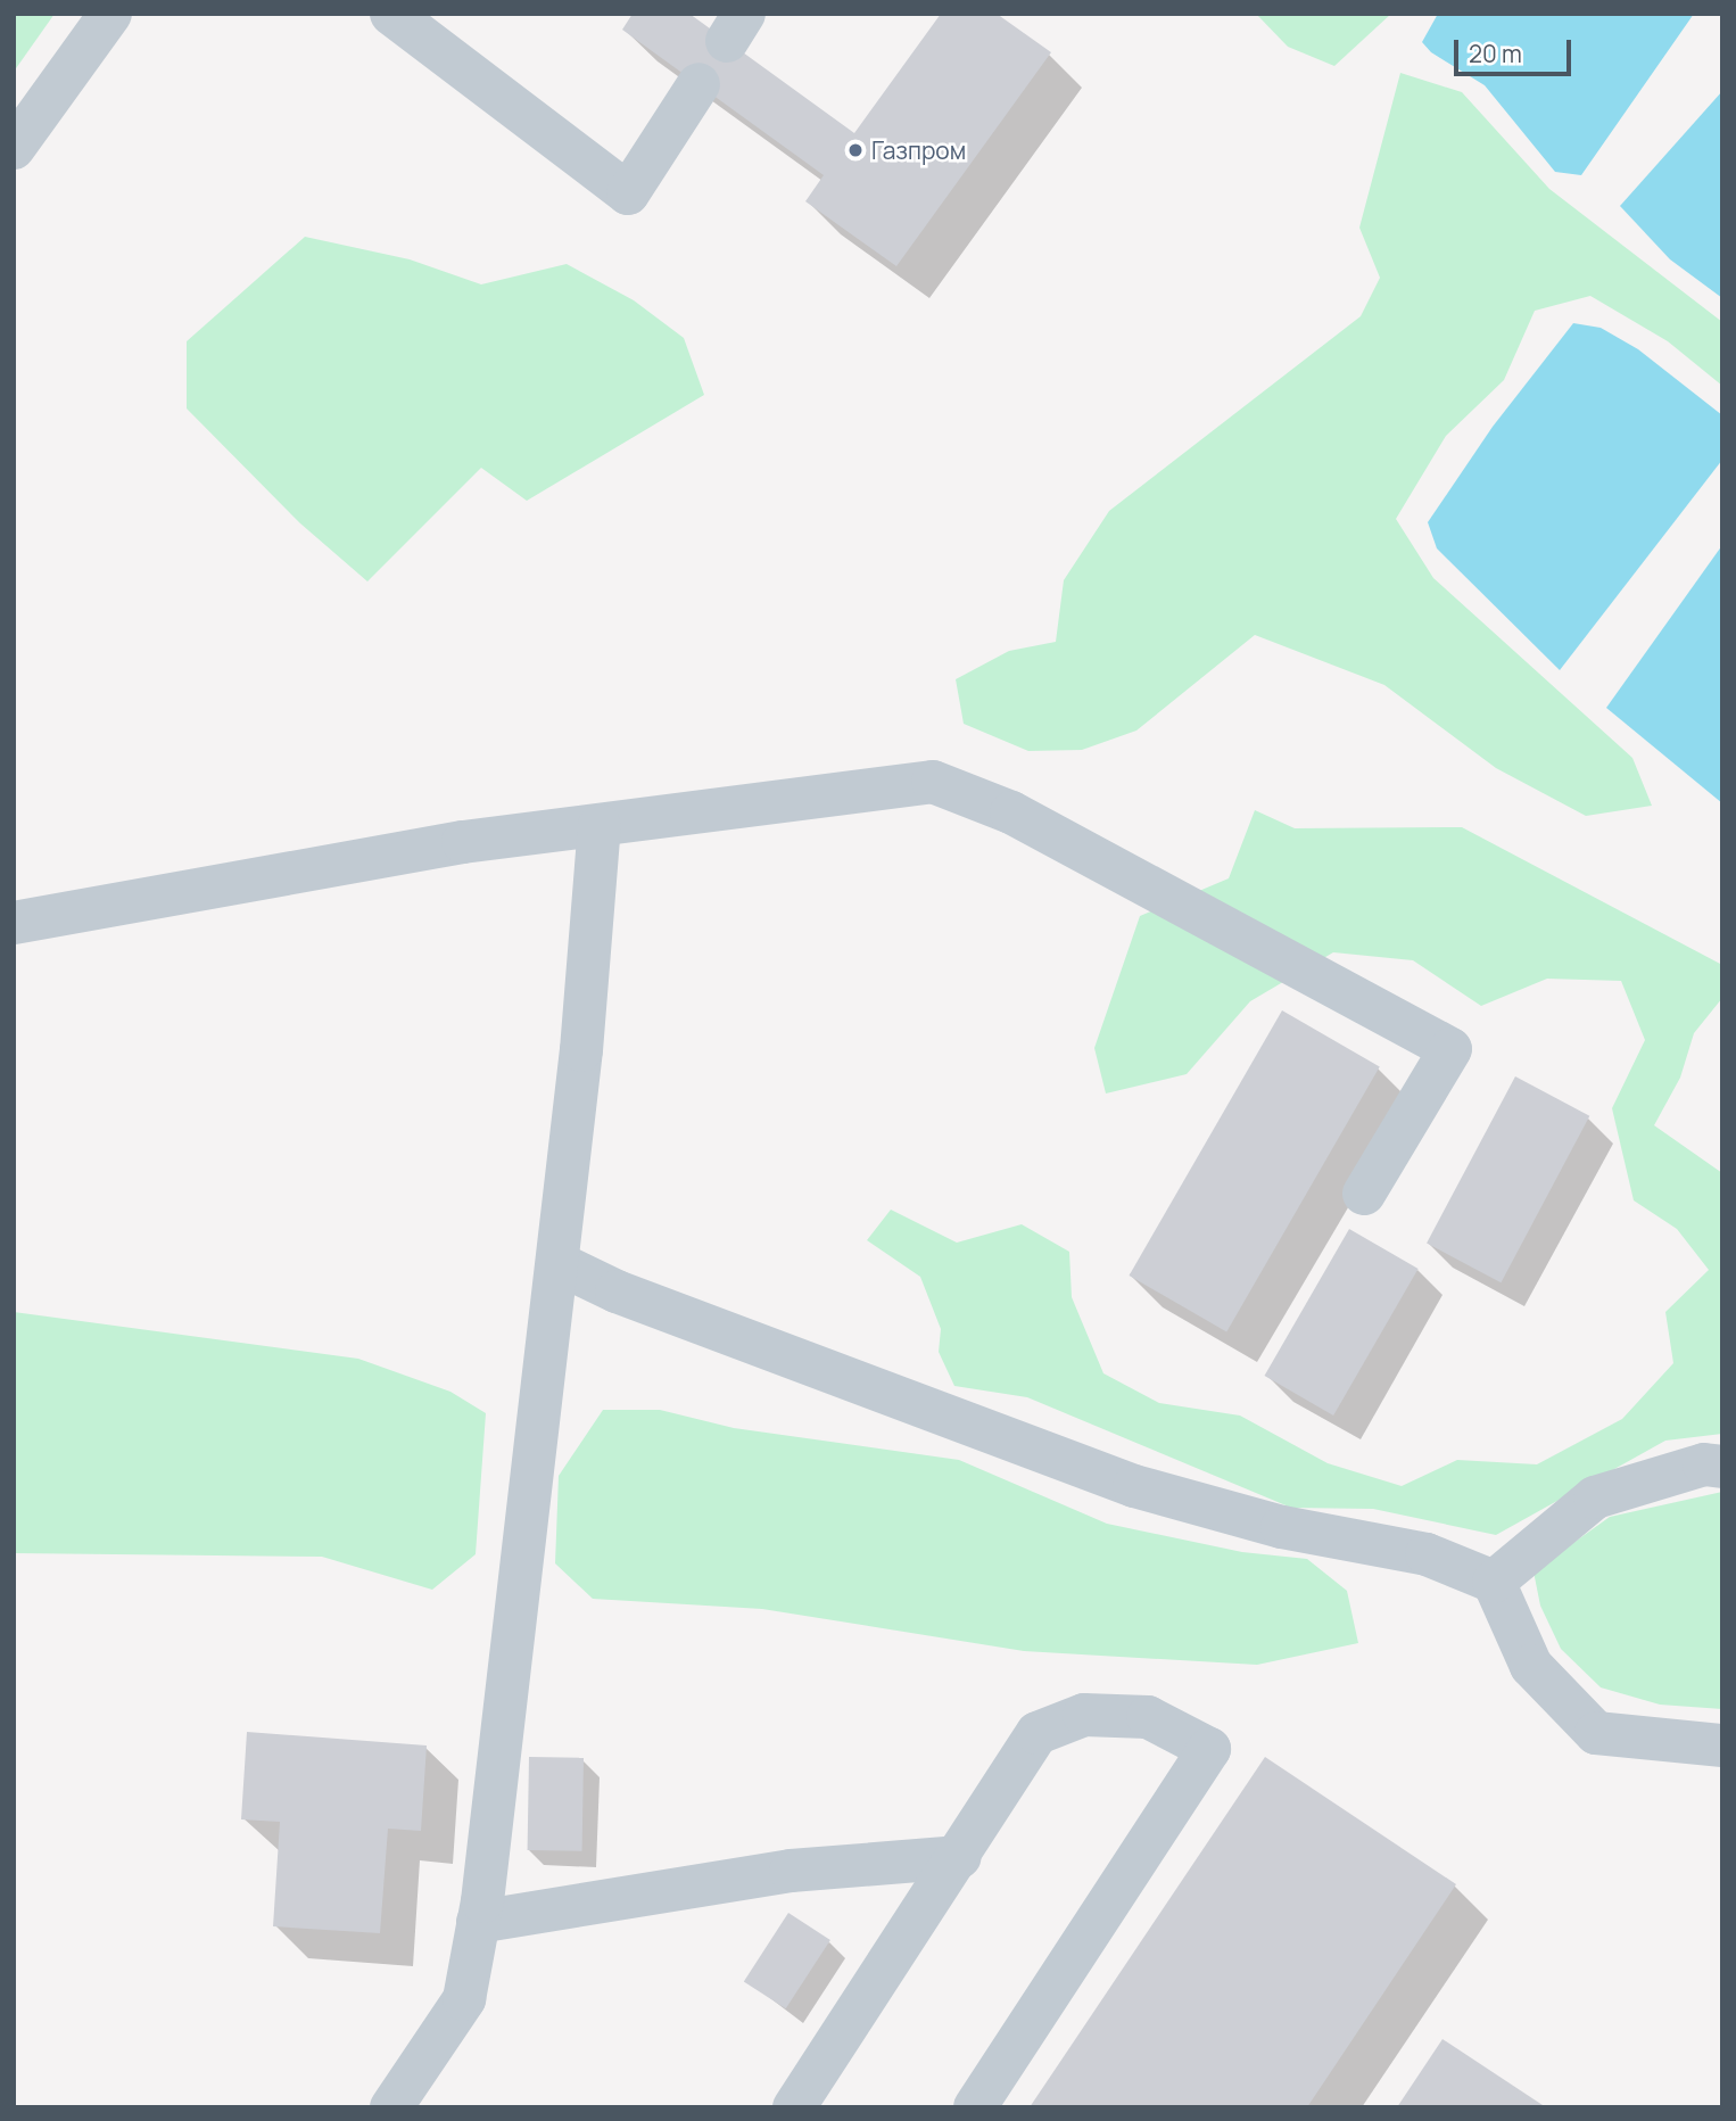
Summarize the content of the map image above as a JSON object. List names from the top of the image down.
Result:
{
  "places": ["Газпром"],
  "scale_bar": "20 m"
}
